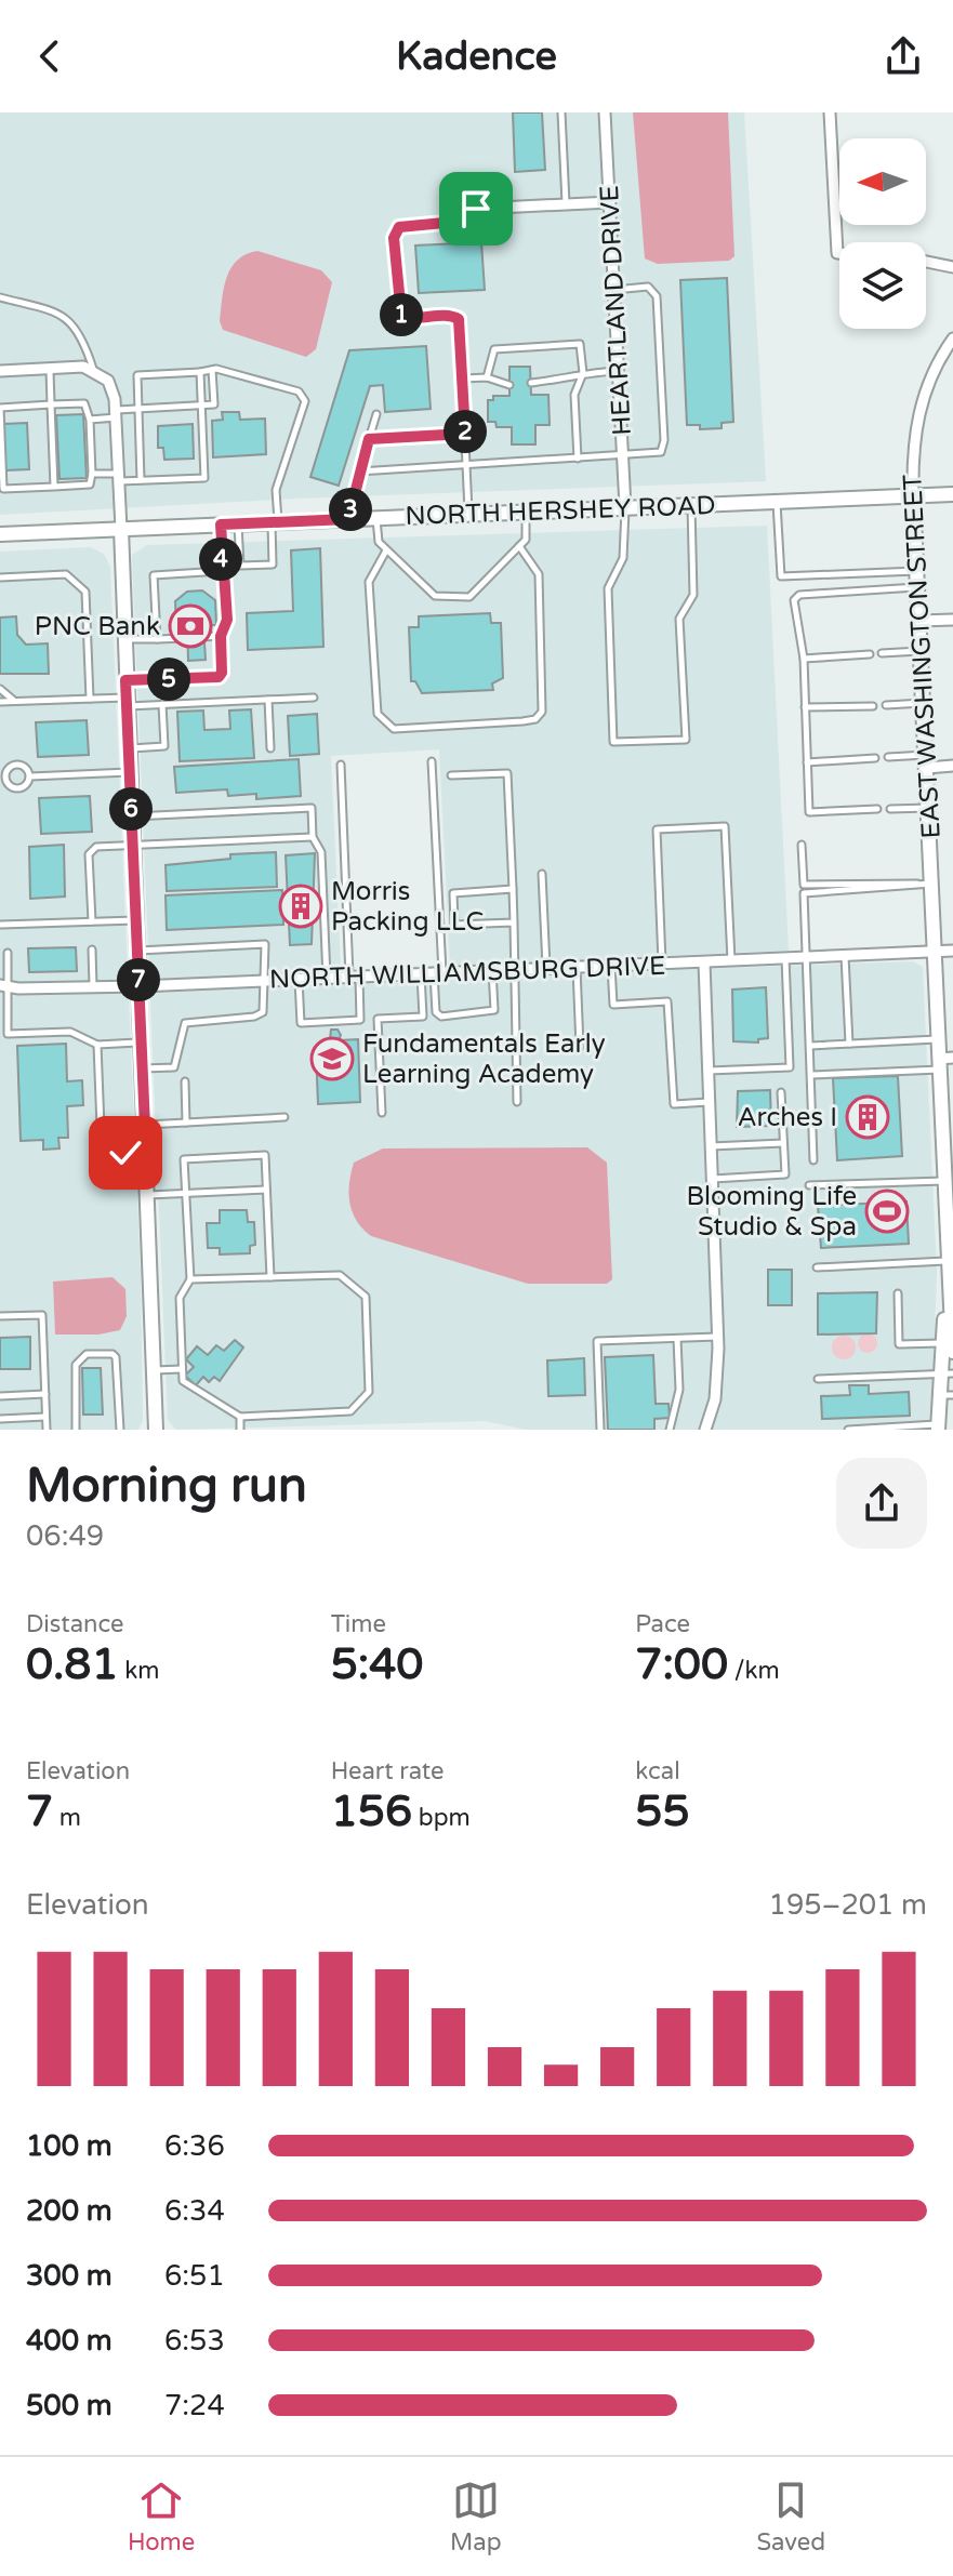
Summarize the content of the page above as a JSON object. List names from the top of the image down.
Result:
{
  "streets": {
    "main road": ["NORTH HERSHEY ROAD", "EAST WASHINGTON STREET"],
    "street": ["HEARTLAND DRIVE", "NORTH WILLIAMSBURG DRIVE"]
  },
  "crossings": [
    ["HEARTLAND DRIVE", "NORTH HERSHEY ROAD"],
    ["NORTH HERSHEY ROAD", "EAST WASHINGTON STREET"],
    ["EAST WASHINGTON STREET", "NORTH WILLIAMSBURG DRIVE"]
  ],
  "places": {
    "bank": ["PNC Bank"],
    "building": ["Morris Packing LLC", "Arches I"],
    "school or university": ["Fundamentals Early Learning Academy"],
    "sports": ["Blooming Life Studio & Spa"]
  },
  "north": "left",
  "page": {
    "header": "Kadence",
    "pins": [
      "1",
      "2",
      "3",
      "4",
      "5",
      "6",
      "7"
    ],
    "heading": ["Morning run", "06:49"],
    "stats": [
      ["Distance", "0.81 km"],
      ["Time", "5:40"],
      ["Pace", "7:00 /km"],
      ["Elevation", "7 m"],
      ["Heart rate", "156 bpm"],
      ["kcal", "55"]
    ],
    "chart": ["Elevation", "195–201 m"],
    "list": [
      {
        "name": "100 m",
        "note": "6:36"
      },
      {
        "name": "200 m",
        "note": "6:34"
      },
      {
        "name": "300 m",
        "note": "6:51"
      },
      {
        "name": "400 m",
        "note": "6:53"
      },
      {
        "name": "500 m",
        "note": "7:24"
      }
    ],
    "tabs": ["Home", "Map", "Saved"]
  }
}
